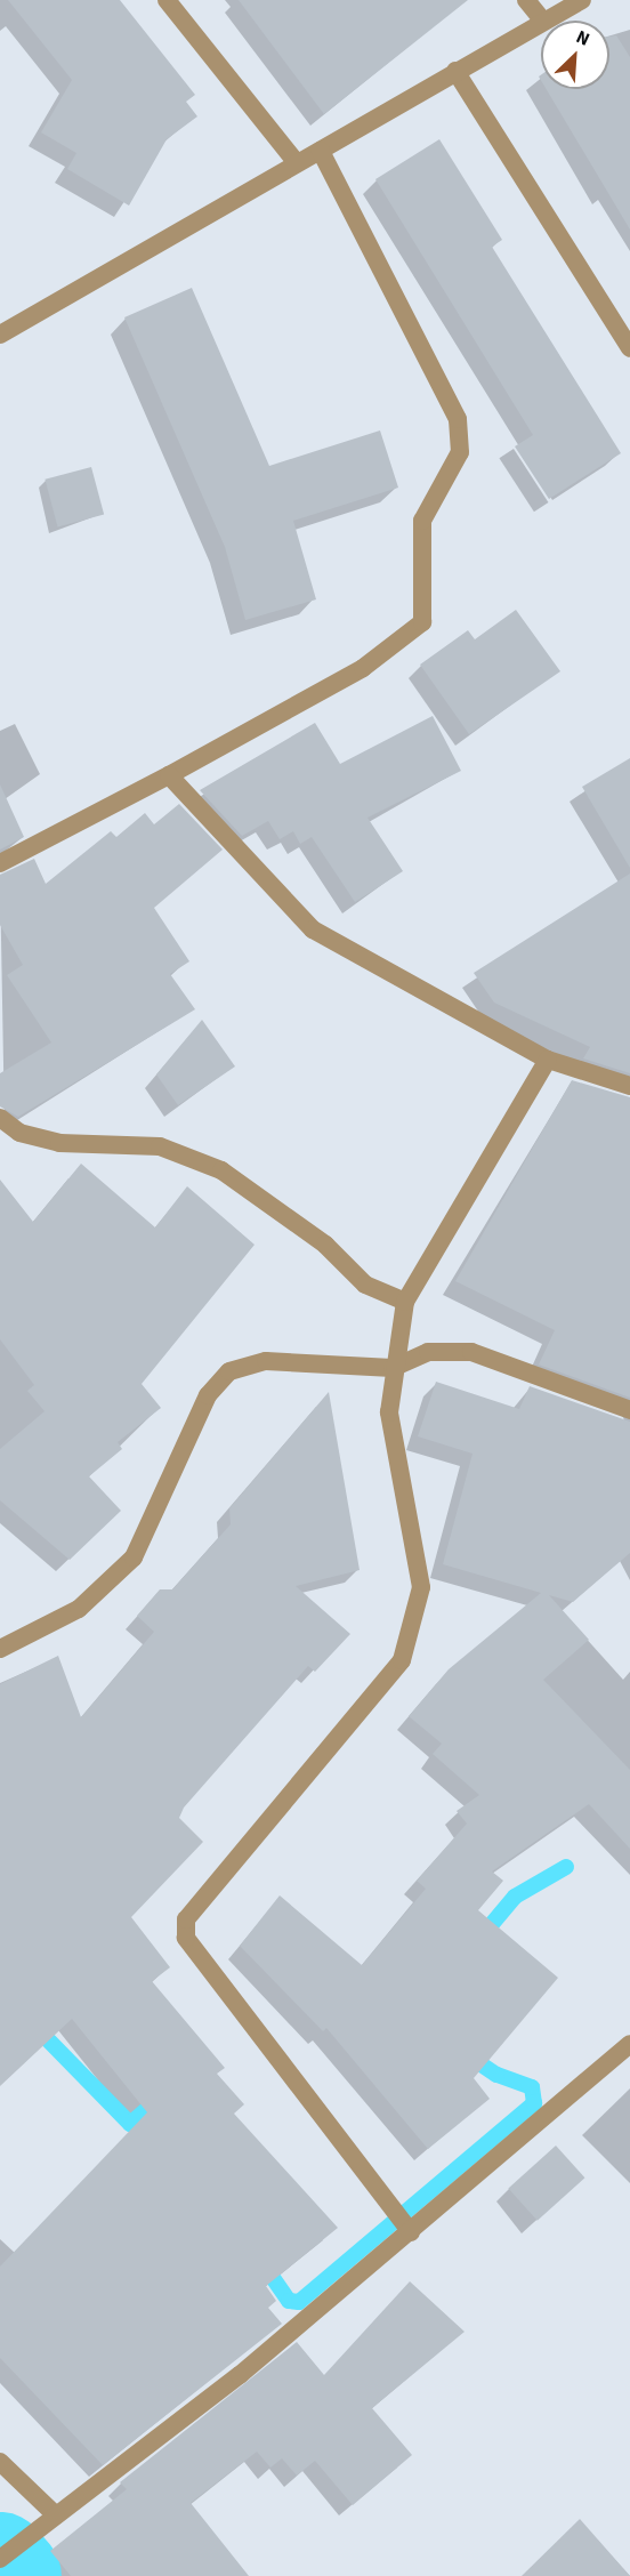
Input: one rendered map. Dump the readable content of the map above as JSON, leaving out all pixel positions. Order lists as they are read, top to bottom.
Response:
{
  "north": "top right"
}
